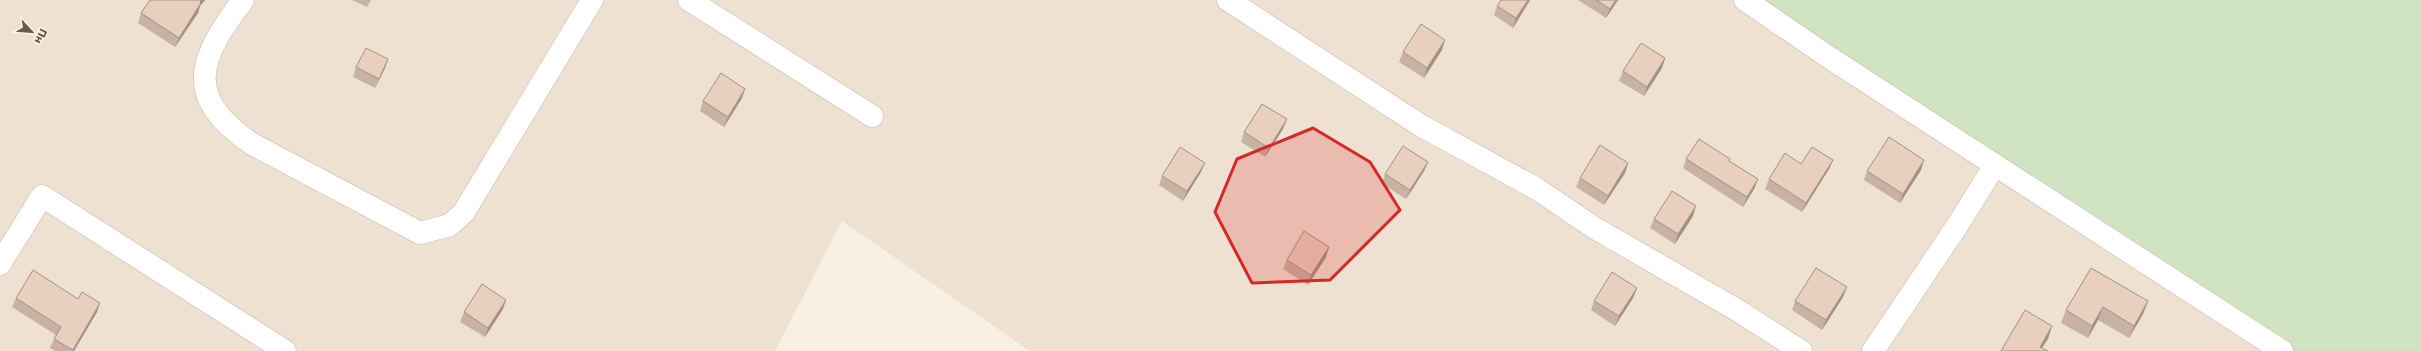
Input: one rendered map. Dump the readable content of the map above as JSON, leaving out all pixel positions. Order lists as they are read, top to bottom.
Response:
{
  "north": "bottom right"
}
